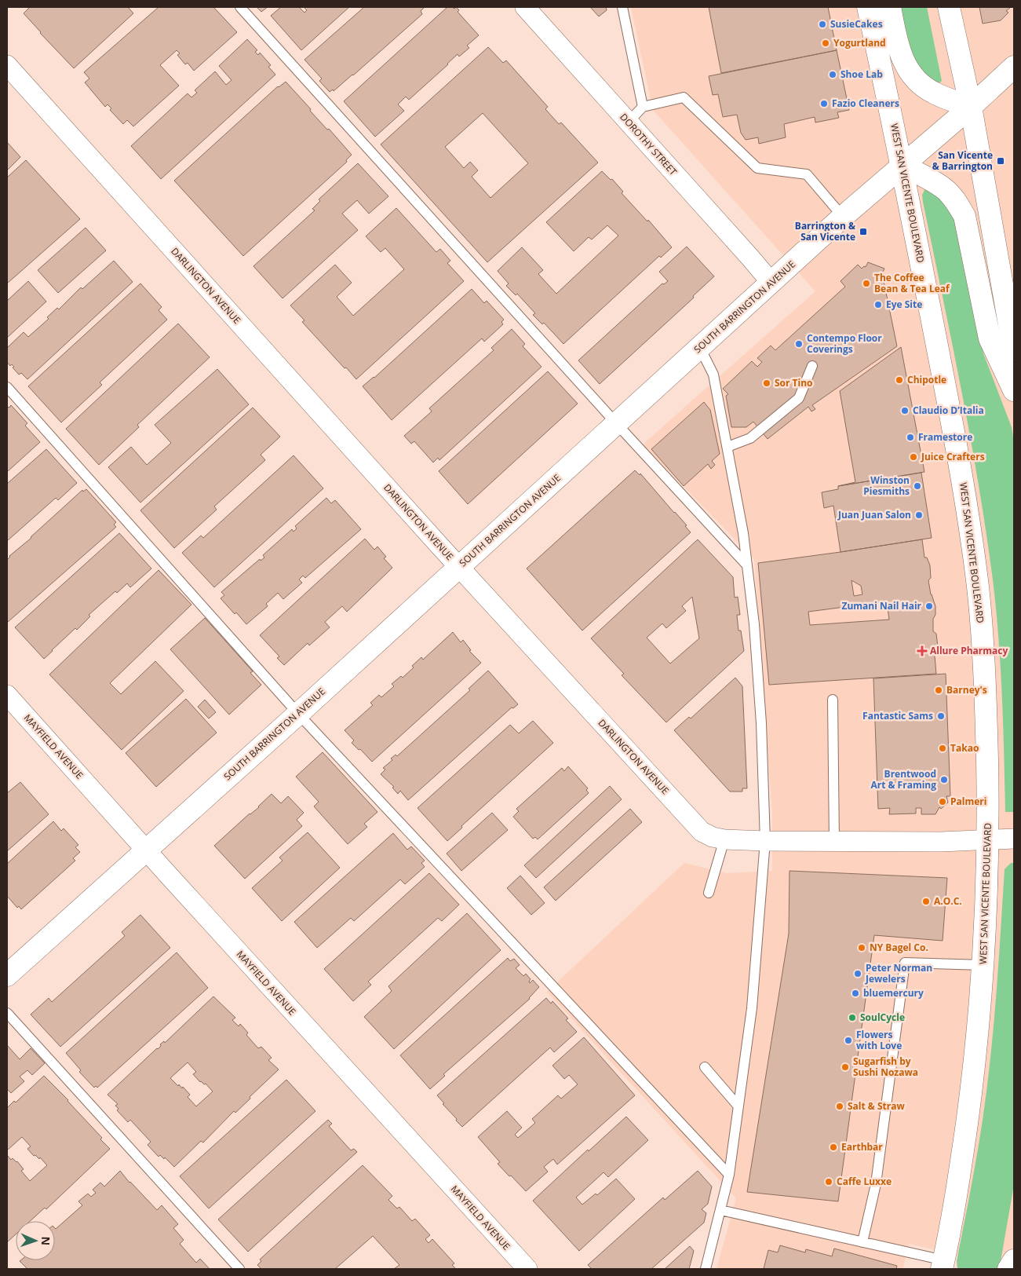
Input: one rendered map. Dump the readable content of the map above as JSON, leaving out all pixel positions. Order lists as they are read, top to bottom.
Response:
{
  "streets": {
    "main road": ["WEST SAN VICENTE BOULEVARD", "SOUTH BARRINGTON AVENUE"],
    "street": ["DOROTHY STREET", "DARLINGTON AVENUE", "MAYFIELD AVENUE"]
  },
  "crossings": [
    ["DOROTHY STREET", "SOUTH BARRINGTON AVENUE"],
    ["WEST SAN VICENTE BOULEVARD", "DARLINGTON AVENUE"],
    ["WEST SAN VICENTE BOULEVARD", "SOUTH BARRINGTON AVENUE"],
    ["DARLINGTON AVENUE", "SOUTH BARRINGTON AVENUE"],
    ["SOUTH BARRINGTON AVENUE", "MAYFIELD AVENUE"]
  ],
  "places": {
    "other": [
      "SusieCakes",
      "Yogurtland",
      "Shoe Lab",
      "Fazio Cleaners",
      "The Coffee Bean & Tea Leaf",
      "Eye Site",
      "Contempo Floor Coverings",
      "Chipotle",
      "Sor Tino",
      "Claudio D’Italia",
      "Framestore",
      "Juice Crafters",
      "Winston Piesmiths",
      "Juan Juan Salon",
      "Zumani Nail Hair",
      "Barney's",
      "Fantastic Sams",
      "Takao",
      "Brentwood Art & Framing",
      "Palmeri",
      "A.O.C.",
      "NY Bagel Co.",
      "Peter Norman Jewelers",
      "bluemercury",
      "SoulCycle",
      "Flowers with Love",
      "Sugarfish by Sushi Nozawa",
      "Salt & Straw",
      "Earthbar",
      "Caffe Luxxe"
    ],
    "transit": ["San Vicente & Barrington", "Barrington & San Vicente"],
    "health": ["Allure Pharmacy"]
  },
  "north": "right"
}
